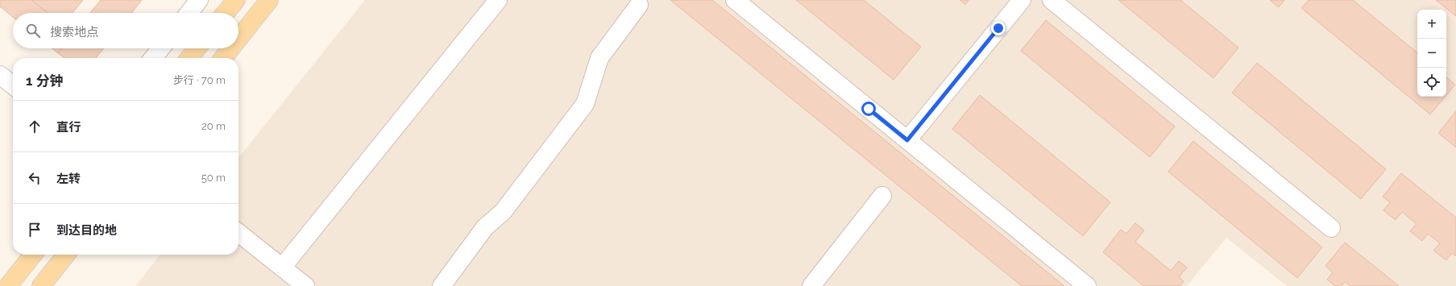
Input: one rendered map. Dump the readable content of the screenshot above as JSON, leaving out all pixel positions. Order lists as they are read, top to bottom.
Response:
{
  "page": {
    "map_buttons": ["+", "−"],
    "search": "搜索地点",
    "heading": ["1 分钟", "步行 · 70 m"],
    "list": [
      ["直行", "20 m"],
      ["左转", "50 m"],
      "到达目的地"
    ]
  }
}
